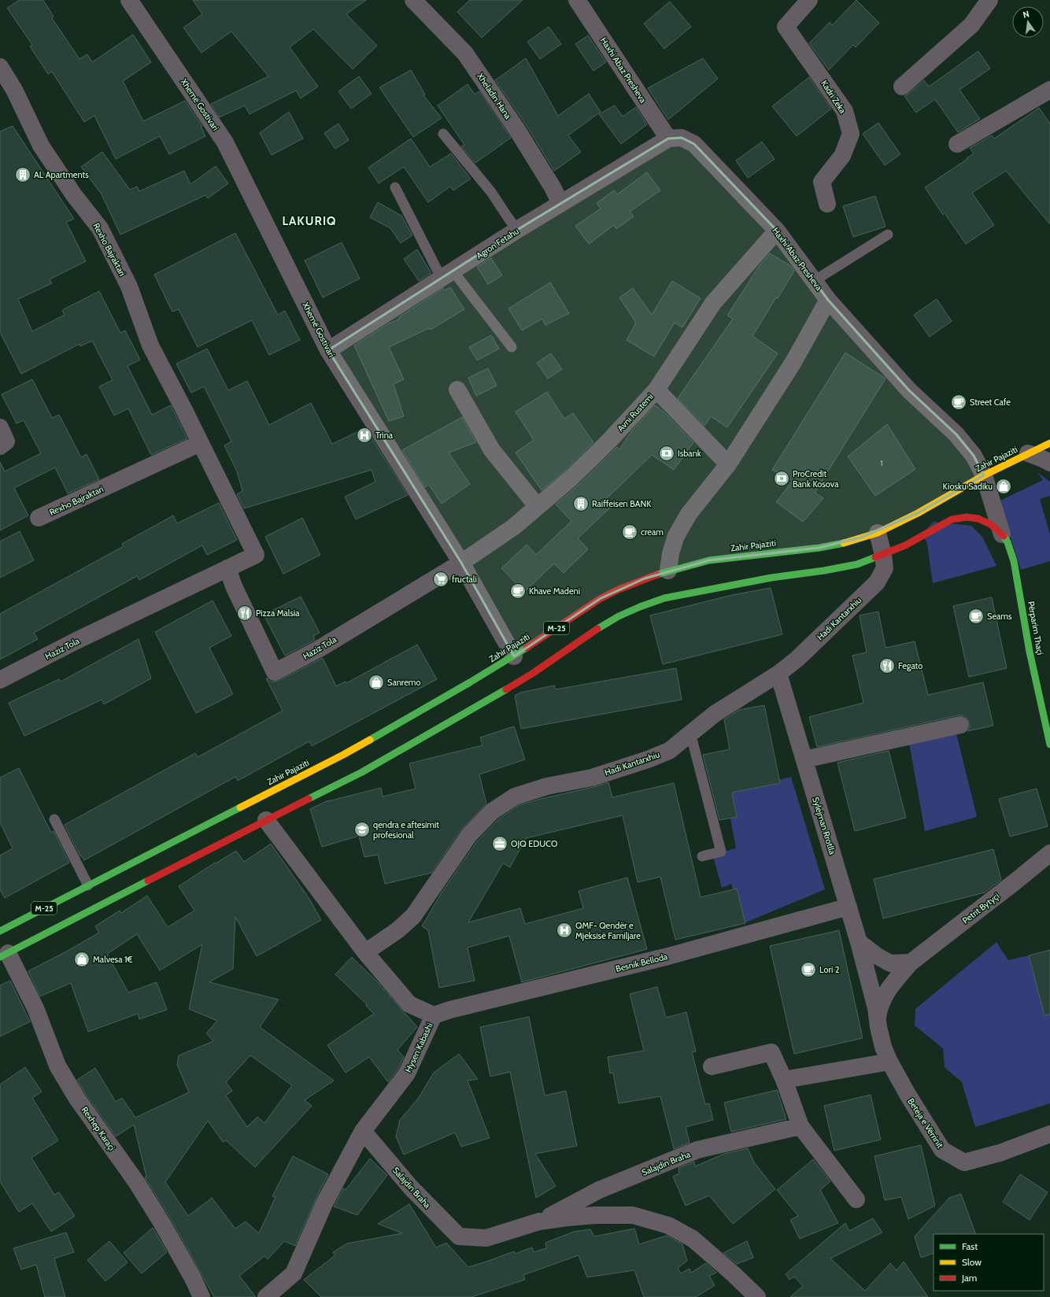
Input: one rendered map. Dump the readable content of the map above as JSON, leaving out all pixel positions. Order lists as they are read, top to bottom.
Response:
{
  "streets": {
    "street": [
      "Haxhi Abaz Presheva",
      "Xheladin Hana",
      "Kadri Zeka",
      "Xhemë Gostivari",
      "Agron Fetahu",
      "Rexho Bajraktari",
      "Avni Rustemi",
      "Zahir Pajaziti",
      "Hadi Kantarxhiu",
      "M-25",
      "Përparim Thaçi",
      "Haziz Tola",
      "Sylejman Rrotlla",
      "Petrit Bytyçi",
      "Besnik Belloda",
      "Hysen Kabashi",
      "Beteja e Vërrinit",
      "Rexhep Karaçi",
      "Salajdin Braha"
    ]
  },
  "crossings": [
    ["Haxhi Abaz Presheva", "Agron Fetahu"],
    ["Haxhi Abaz Presheva", "Avni Rustemi"],
    ["Haxhi Abaz Presheva", "Zahir Pajaziti"],
    ["Haxhi Abaz Presheva", "Përparim Thaçi"],
    ["Xheladin Hana", "Agron Fetahu"],
    ["Xhemë Gostivari", "Agron Fetahu"],
    ["Xhemë Gostivari", "Avni Rustemi"],
    ["Xhemë Gostivari", "Zahir Pajaziti"],
    ["Xhemë Gostivari", "Haziz Tola"],
    ["Rexho Bajraktari", "Haziz Tola"],
    ["Avni Rustemi", "Haziz Tola"],
    ["Zahir Pajaziti", "Hadi Kantarxhiu"],
    ["Hadi Kantarxhiu", "Sylejman Rrotlla"],
    ["Hadi Kantarxhiu", "Hysen Kabashi"],
    ["Sylejman Rrotlla", "Besnik Belloda"],
    ["Sylejman Rrotlla", "Beteja e Vërrinit"],
    ["Petrit Bytyçi", "Beteja e Vërrinit"],
    ["Besnik Belloda", "Hysen Kabashi"],
    ["Hysen Kabashi", "Salajdin Braha"]
  ],
  "districts": ["LAKURIQ"],
  "places": {
    "building": ["AL Apartments", "Raiffeisen BANK"],
    "cafe": [
      "Street Cafe",
      "cream",
      "Khave Madeni",
      "Seams",
      "Lori 2"
    ],
    "hospital": ["Trina", "QMF- Qendër e Mjeksisë Familjare"],
    "bank": ["Isbank", "ProCredit Bank Kosova"],
    "shop": ["Kiosku Sadiku", "Sanremo", "Malvesa 1€"],
    "supermarket": ["fructali"],
    "restaurant": ["Pizza Malsia", "Fegato"],
    "school or university": ["qendra e aftesimit profesional"],
    "office": ["OJQ EDUCO"]
  },
  "house_numbers": ["1"],
  "legend": ["Fast", "Slow", "Jam"],
  "north": "top"
}
